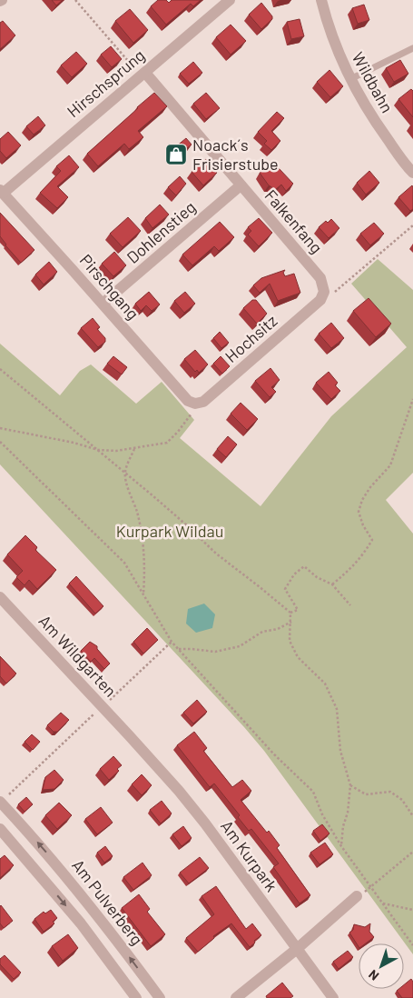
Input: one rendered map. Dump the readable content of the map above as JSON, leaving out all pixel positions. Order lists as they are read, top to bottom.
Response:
{
  "streets": {
    "street": [
      "Wildbahn",
      "Hirschsprung",
      "Falkenfang",
      "Dohlenstieg",
      "Pirschgang",
      "Hochsitz",
      "Am Wildgarten",
      "Am Kurpark",
      "Am Pulverberg"
    ]
  },
  "crossings": [
    ["Hirschsprung", "Falkenfang"],
    ["Hirschsprung", "Pirschgang"],
    ["Falkenfang", "Dohlenstieg"],
    ["Falkenfang", "Hochsitz"],
    ["Dohlenstieg", "Pirschgang"],
    ["Pirschgang", "Hochsitz"],
    ["Am Wildgarten", "Am Kurpark"]
  ],
  "parks": ["Kurpark Wildau"],
  "places": {
    "shop": ["Noack´s Frisierstube"]
  },
  "north": "bottom left"
}
